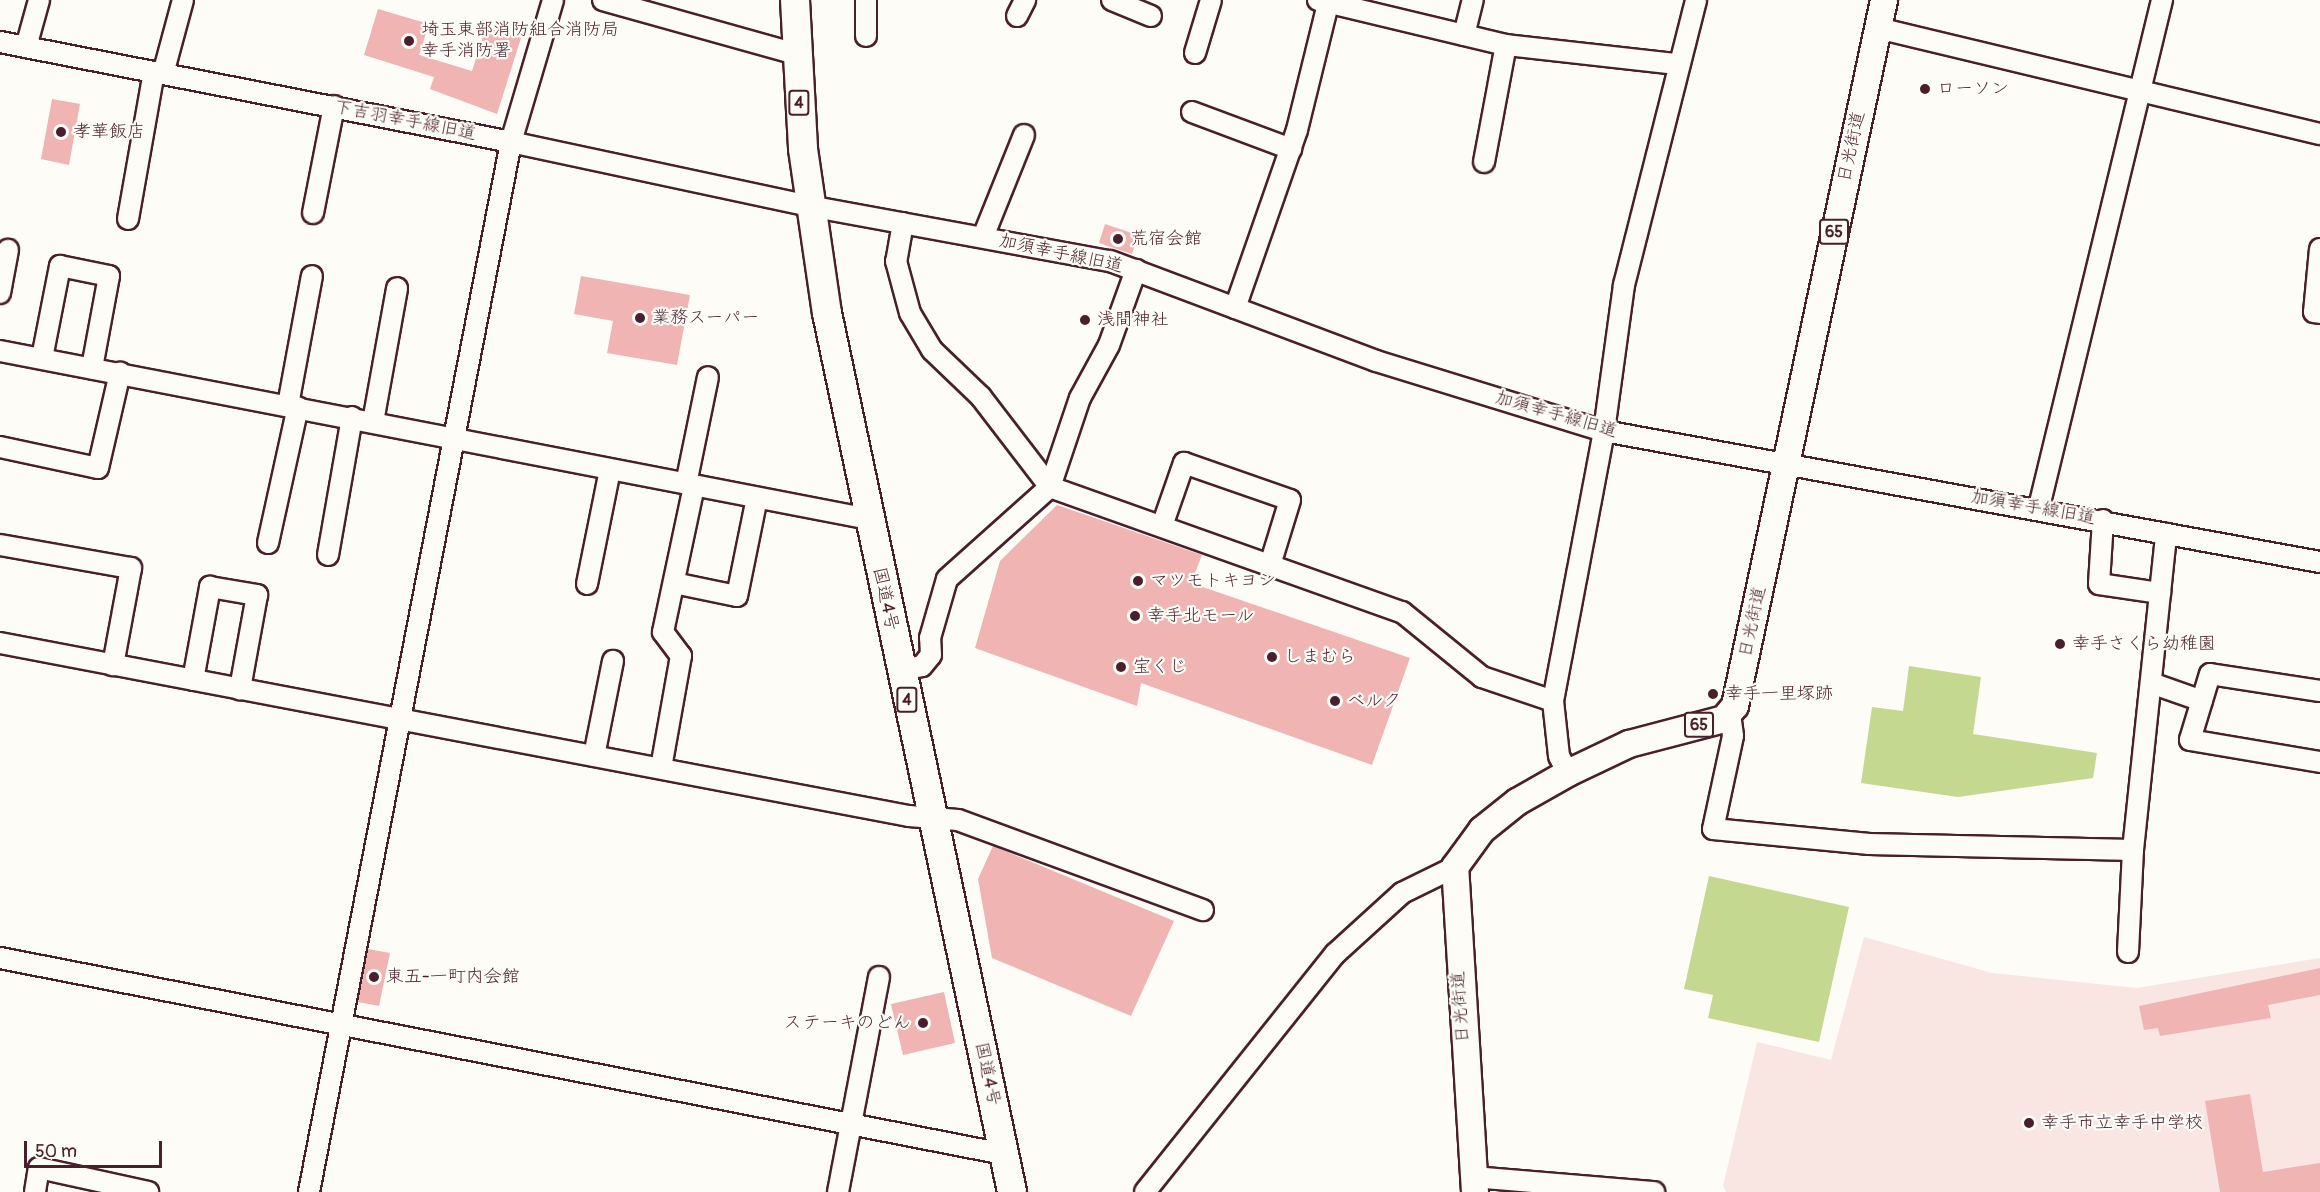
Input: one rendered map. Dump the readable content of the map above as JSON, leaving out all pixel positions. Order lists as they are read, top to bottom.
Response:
{
  "streets": {
    "highway": ["4", "国道4号"],
    "main road": ["日光街道", "65"],
    "street": ["下吉羽幸手線旧道", "加須幸手線旧道"]
  },
  "crossings": [
    ["下吉羽幸手線旧道", "加須幸手線旧道"],
    ["下吉羽幸手線旧道", "国道4号"],
    ["日光街道", "65"],
    ["日光街道", "加須幸手線旧道"],
    ["加須幸手線旧道", "国道4号"]
  ],
  "places": [
    "埼玉東部消防組合消防局 幸手消防署",
    "ローソン",
    "孝華飯店",
    "荒宿会館",
    "業務スーパー",
    "浅間神社",
    "マツモトキヨシ",
    "幸手北モール",
    "幸手さくら幼稚園",
    "しまむら",
    "宝くじ",
    "幸手一里塚跡",
    "ベルク",
    "東五-一町内会館",
    "ステーキのどん",
    "幸手市立幸手中学校"
  ],
  "scale_bar": "50 m"
}
